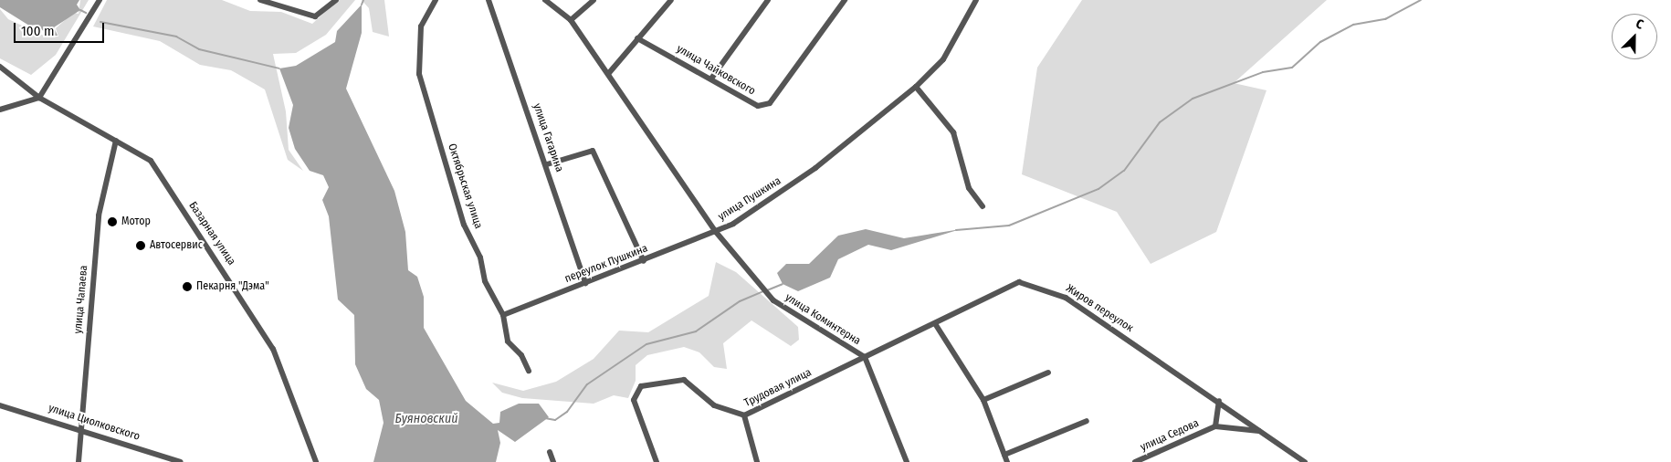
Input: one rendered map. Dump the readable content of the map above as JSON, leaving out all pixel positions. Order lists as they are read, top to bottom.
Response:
{
  "streets": {
    "street": [
      "улица Чайковского",
      "улица Гагарина",
      "Октябрьская улица",
      "улица Пушкина",
      "Базарная улица",
      "переулок Пушкина",
      "улица Чапаева",
      "Жиров переулок",
      "улица Коминтерна",
      "Трудовая улица",
      "улица Циолковского",
      "улица Седова"
    ]
  },
  "crossings": [
    ["улица Гагарина", "переулок Пушкина"],
    ["Октябрьская улица", "переулок Пушкина"],
    ["улица Пушкина", "переулок Пушкина"],
    ["улица Пушкина", "улица Коминтерна"],
    ["Базарная улица", "улица Чапаева"],
    ["переулок Пушкина", "улица Коминтерна"],
    ["улица Чапаева", "улица Циолковского"],
    ["Жиров переулок", "улица Коминтерна"],
    ["Жиров переулок", "Трудовая улица"],
    ["Жиров переулок", "улица Седова"],
    ["улица Коминтерна", "Трудовая улица"]
  ],
  "water": ["Буяновский"],
  "places": ["Мотор", "Автосервис", "Пекарня \"Дэма\""],
  "scale_bar": "100 m",
  "north": "top right"
}
